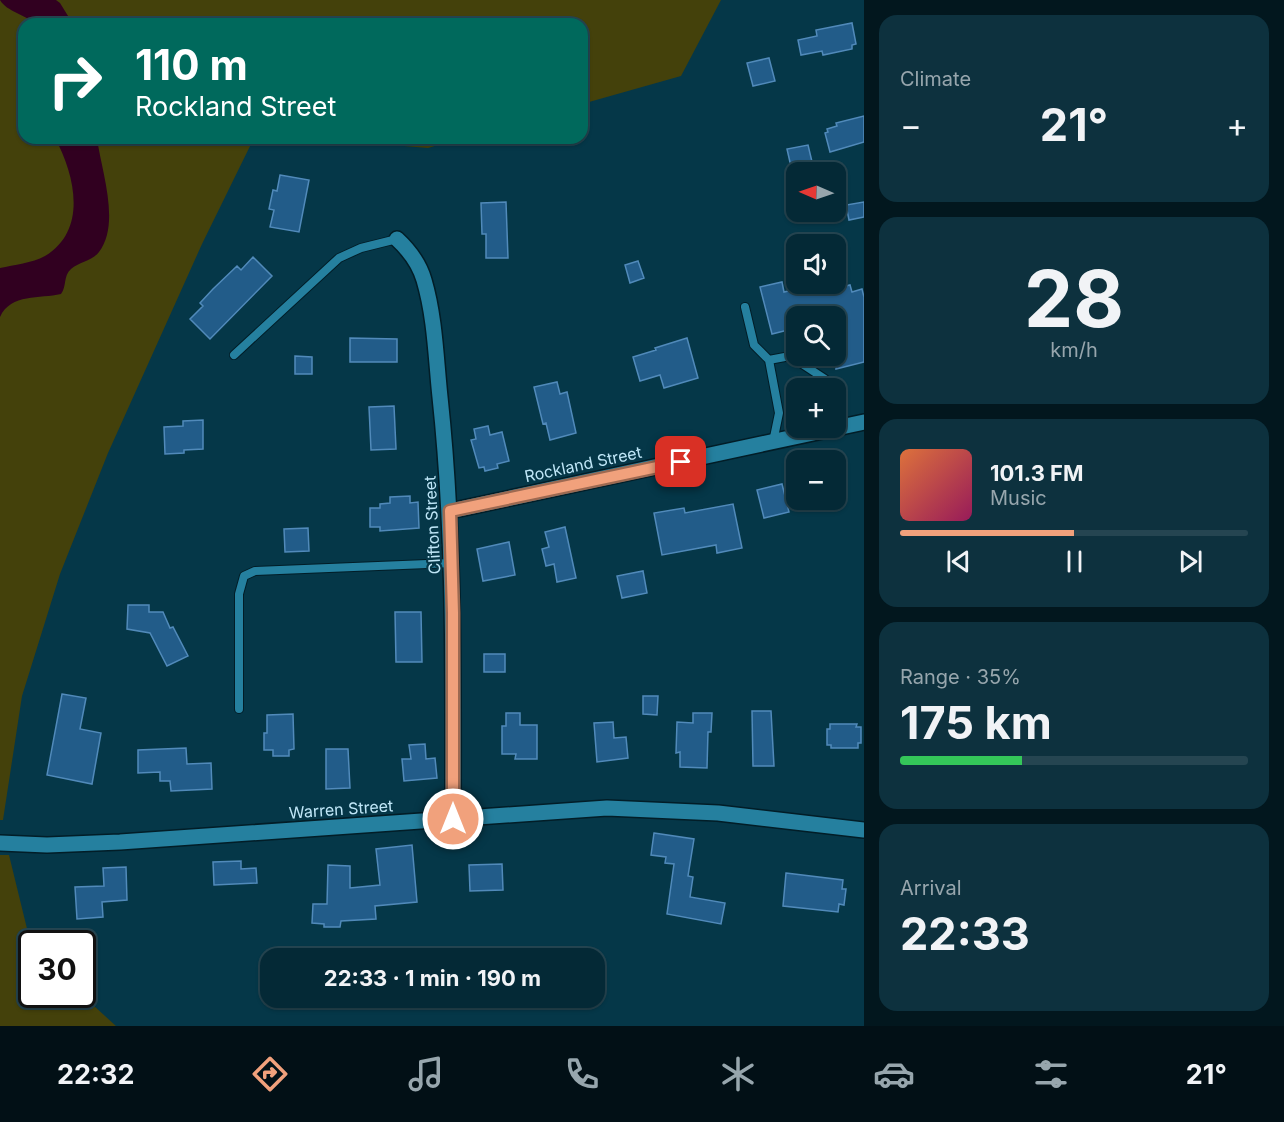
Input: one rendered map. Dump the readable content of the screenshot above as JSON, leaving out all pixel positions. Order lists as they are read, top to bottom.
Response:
{
  "streets": {
    "street": ["Rockland Street", "Clifton Street", "Warren Street"]
  },
  "crossings": [
    ["Rockland Street", "Clifton Street"],
    ["Clifton Street", "Warren Street"]
  ],
  "north": "left",
  "page": {
    "tile": [
      "Climate",
      ["28", "km/h"],
      ["Range · 35%", "175 km"],
      ["Arrival", "22:33"]
    ],
    "turn": ["110 m", "Rockland Street"],
    "heat": ["−", "21°", "+"],
    "map_buttons": ["+", "−"],
    "song": ["101.3 FM", "Music"],
    "limit": "30",
    "trip": "22:33 · 1 min · 190 m",
    "tabs": ["22:32", "21°"]
  }
}
